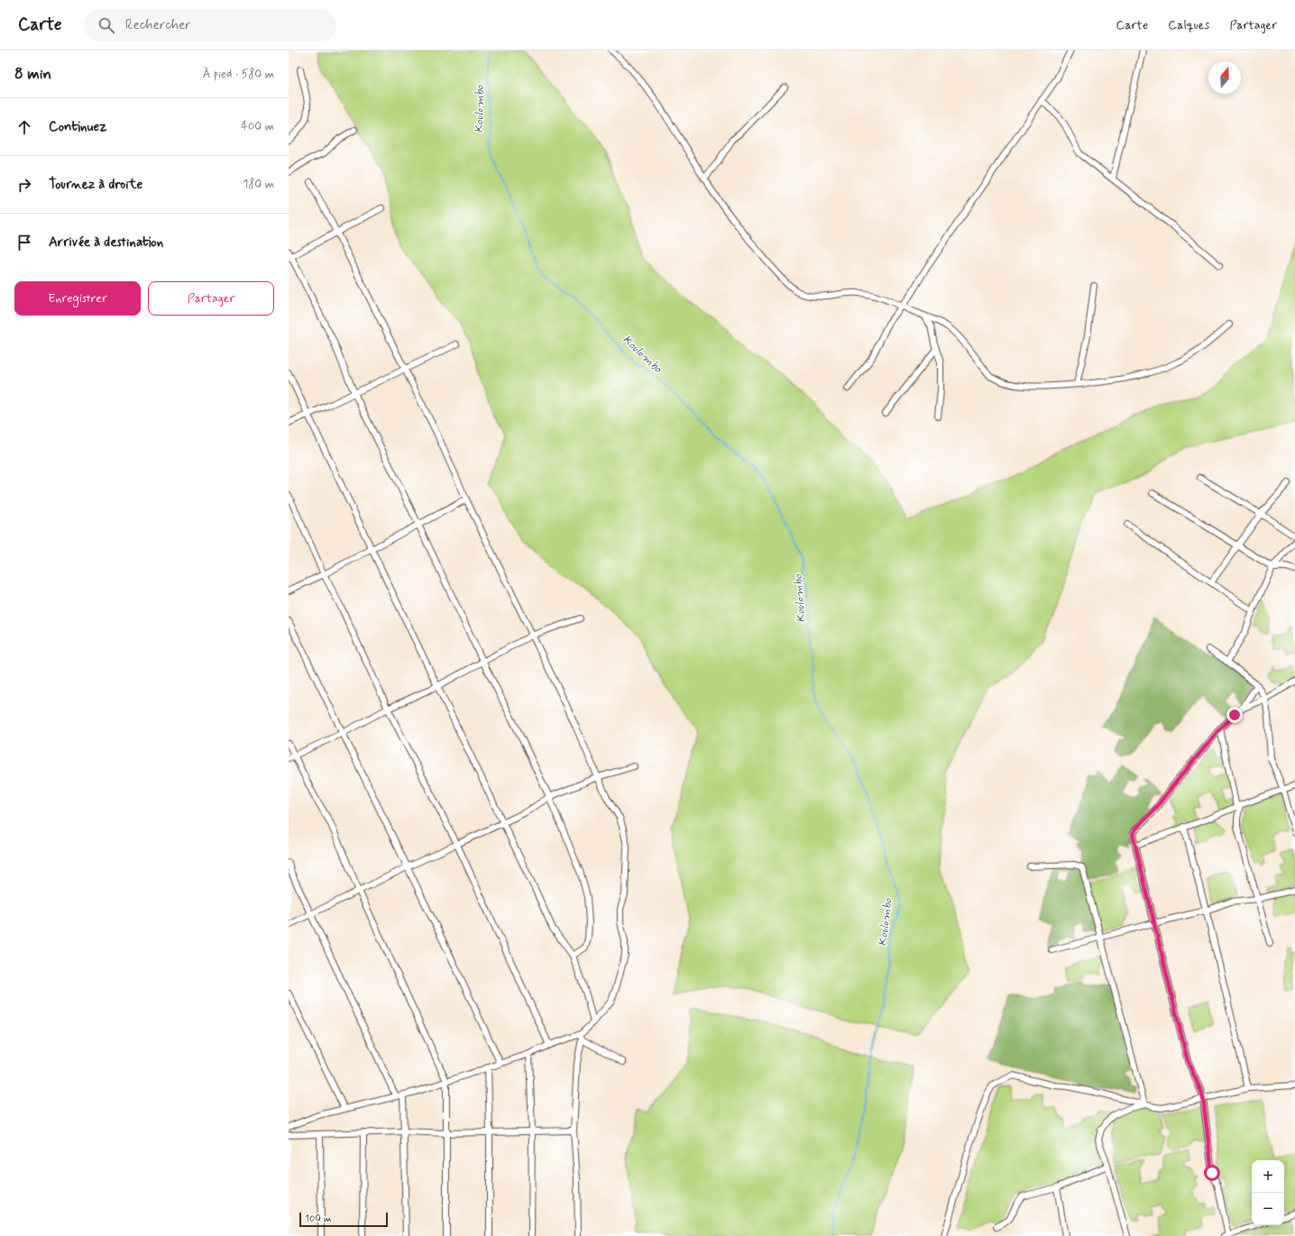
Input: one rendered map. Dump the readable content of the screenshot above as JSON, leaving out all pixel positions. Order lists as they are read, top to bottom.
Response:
{
  "water": ["Koulombo"],
  "scale_bar": "100 m",
  "north": "top",
  "page": {
    "header": "Carte",
    "search": "Rechercher",
    "nav": ["Carte", "Calques", "Partager"],
    "heading": ["8 min", "À pied · 580 m"],
    "list": [
      ["Continuez", "400 m"],
      ["Tournez à droite", "180 m"],
      "Arrivée à destination"
    ],
    "buttons": ["Enregistrer", "Partager"],
    "map_buttons": ["+", "−"],
    "scale": "100 m"
  }
}
